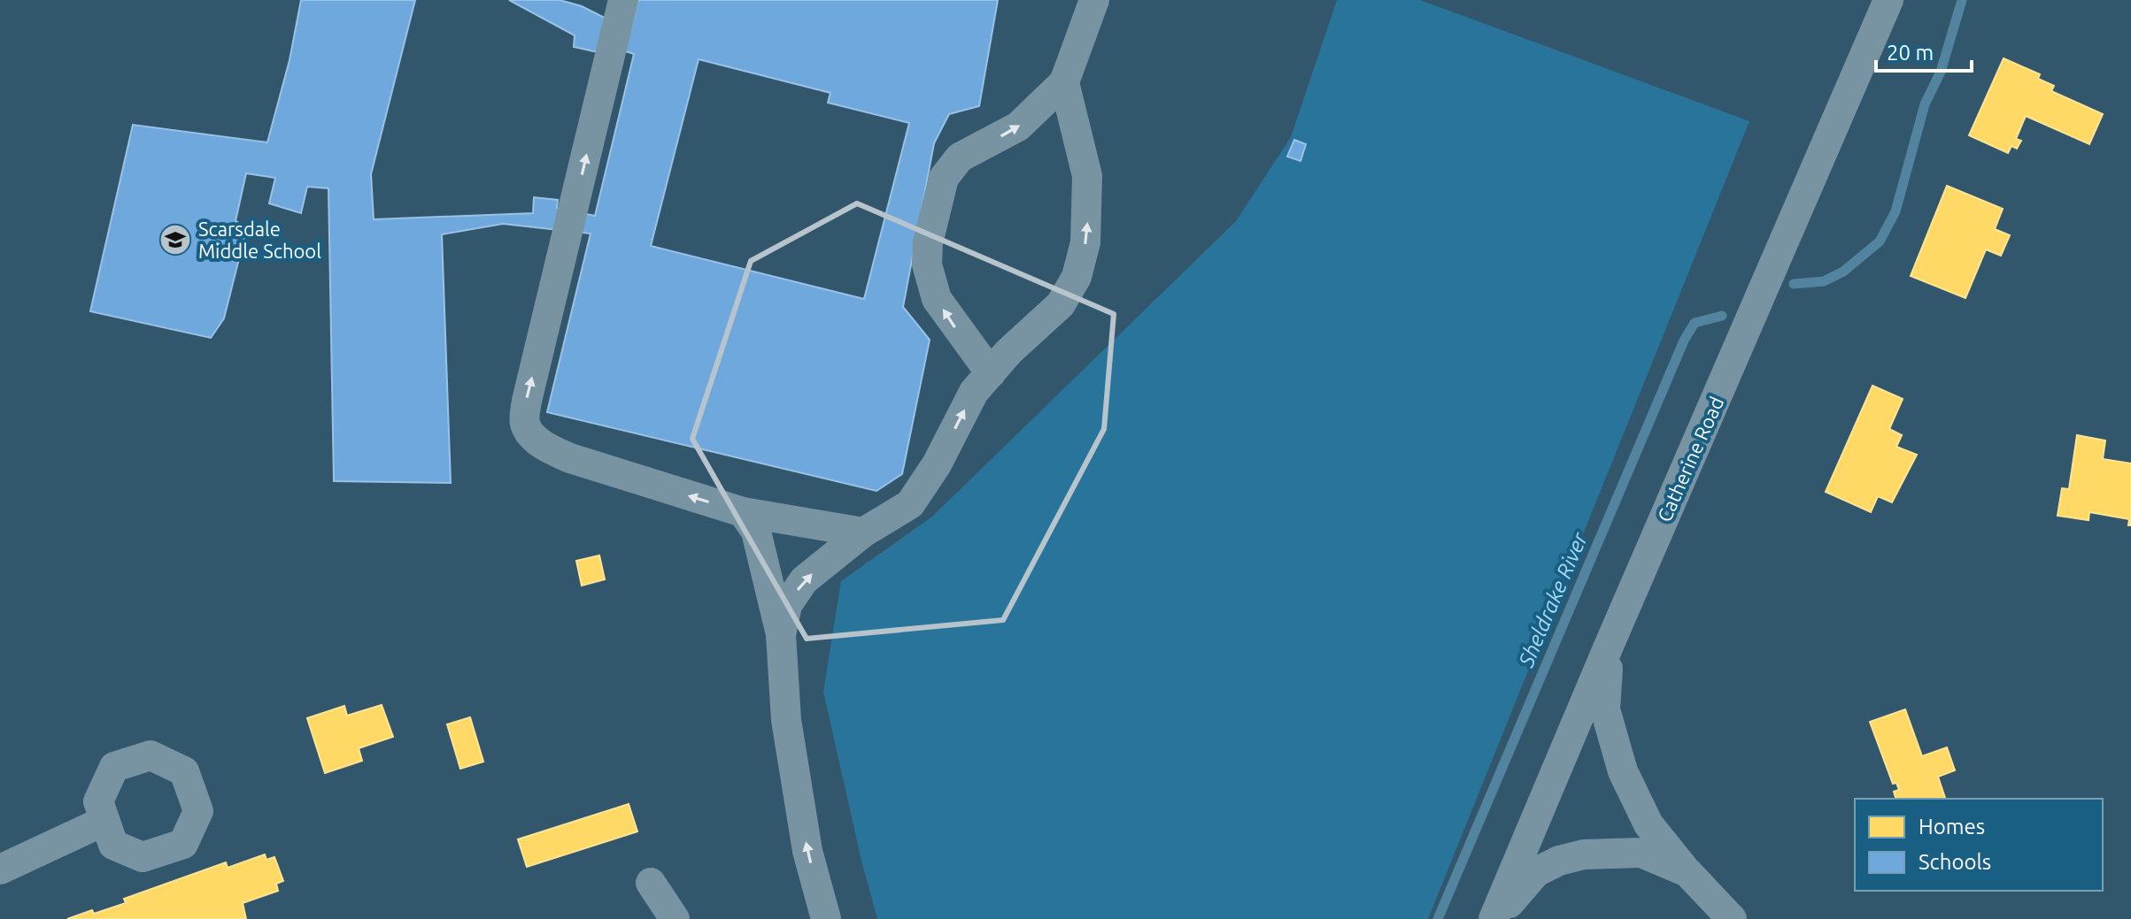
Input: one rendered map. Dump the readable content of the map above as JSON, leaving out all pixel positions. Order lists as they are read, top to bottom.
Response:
{
  "streets": {
    "street": ["Catherine Road"]
  },
  "water": ["Sheldrake River"],
  "places": {
    "school or university": ["Scarsdale Middle School"]
  },
  "legend": ["Homes", "Schools"],
  "scale_bar": "20 m"
}
